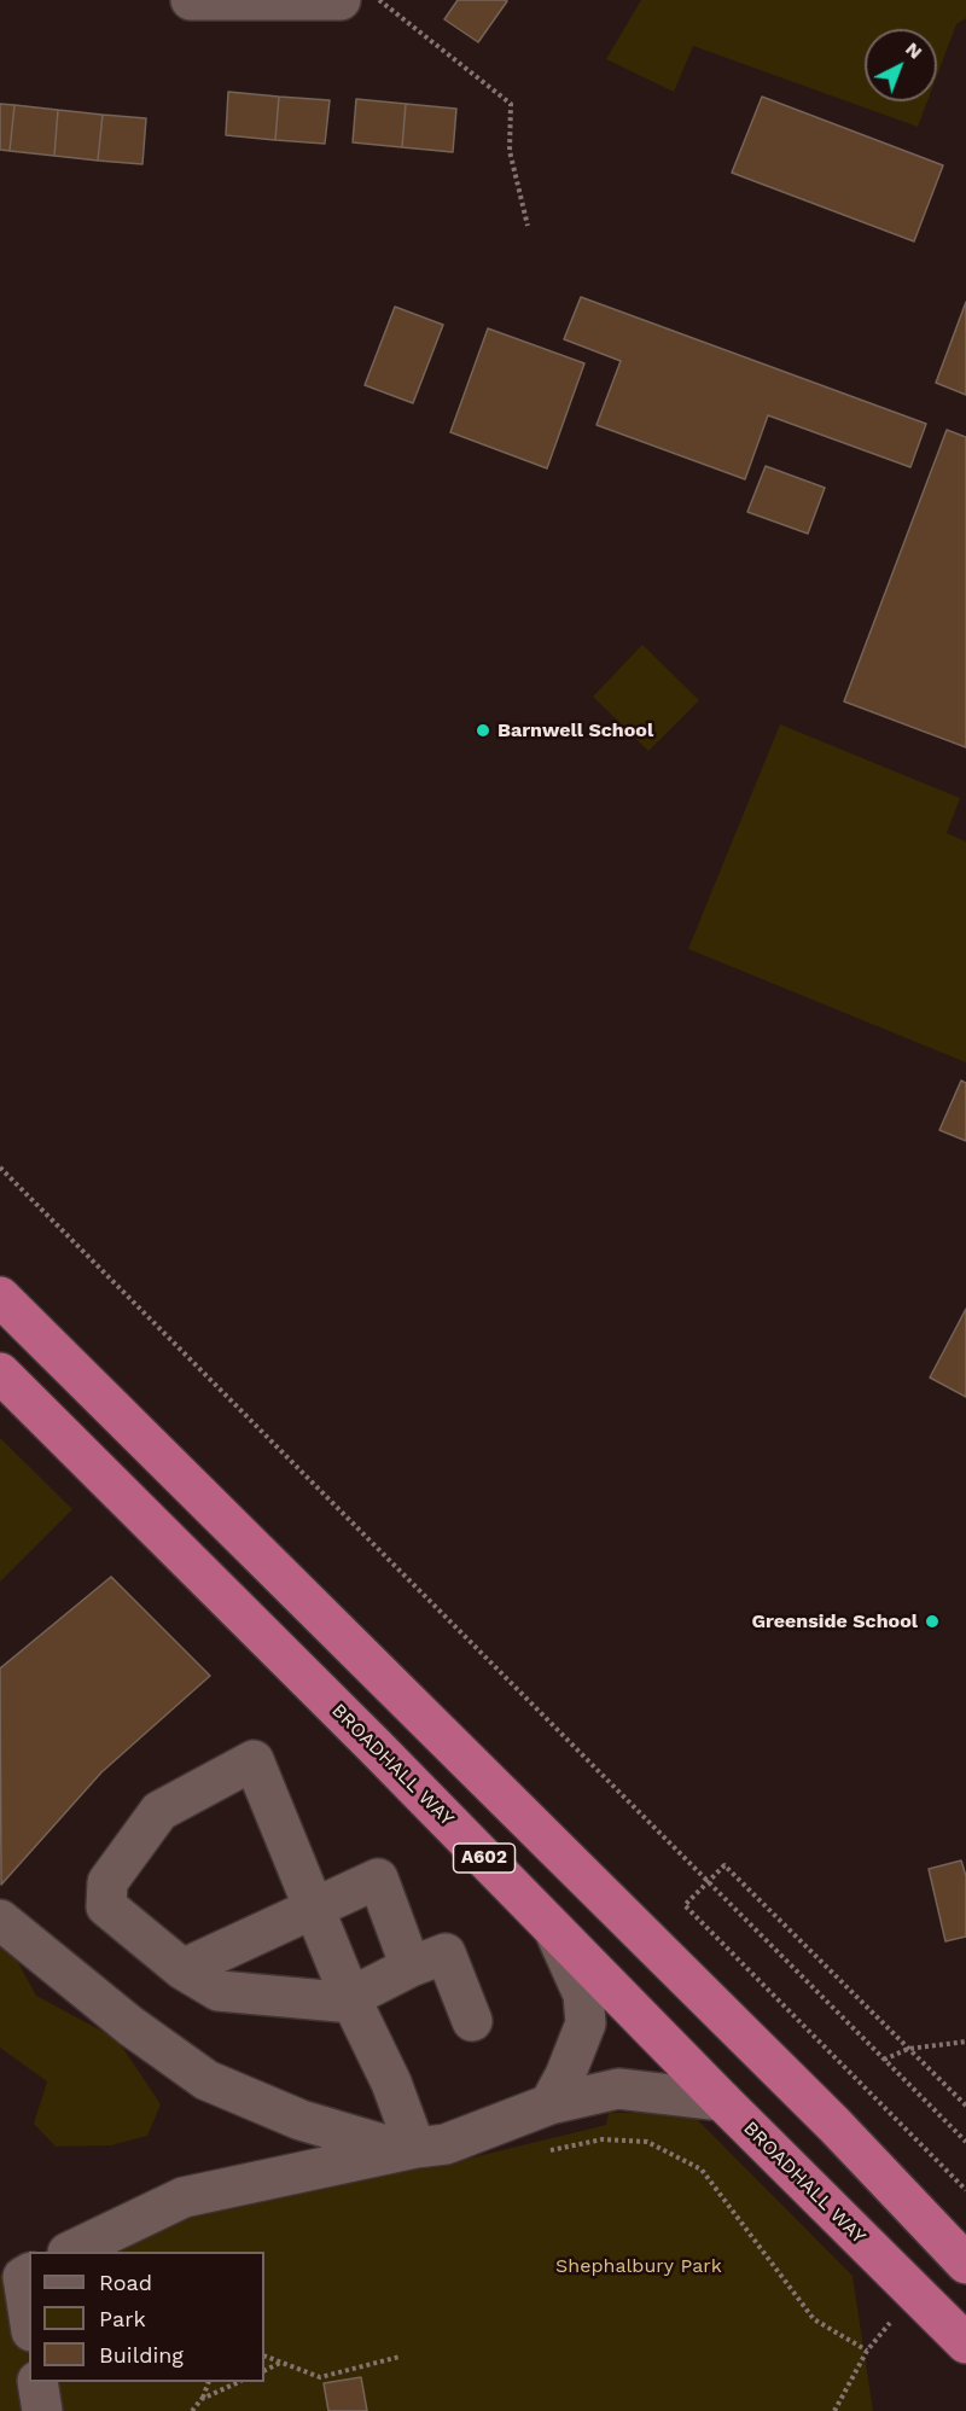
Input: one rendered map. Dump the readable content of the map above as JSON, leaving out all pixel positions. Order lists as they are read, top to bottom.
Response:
{
  "streets": {
    "highway": ["BROADHALL WAY", "A602"]
  },
  "parks": ["Shephalbury Park"],
  "places": ["Barnwell School", "Greenside School"],
  "legend": ["Road", "Park", "Building"],
  "north": "top right"
}
